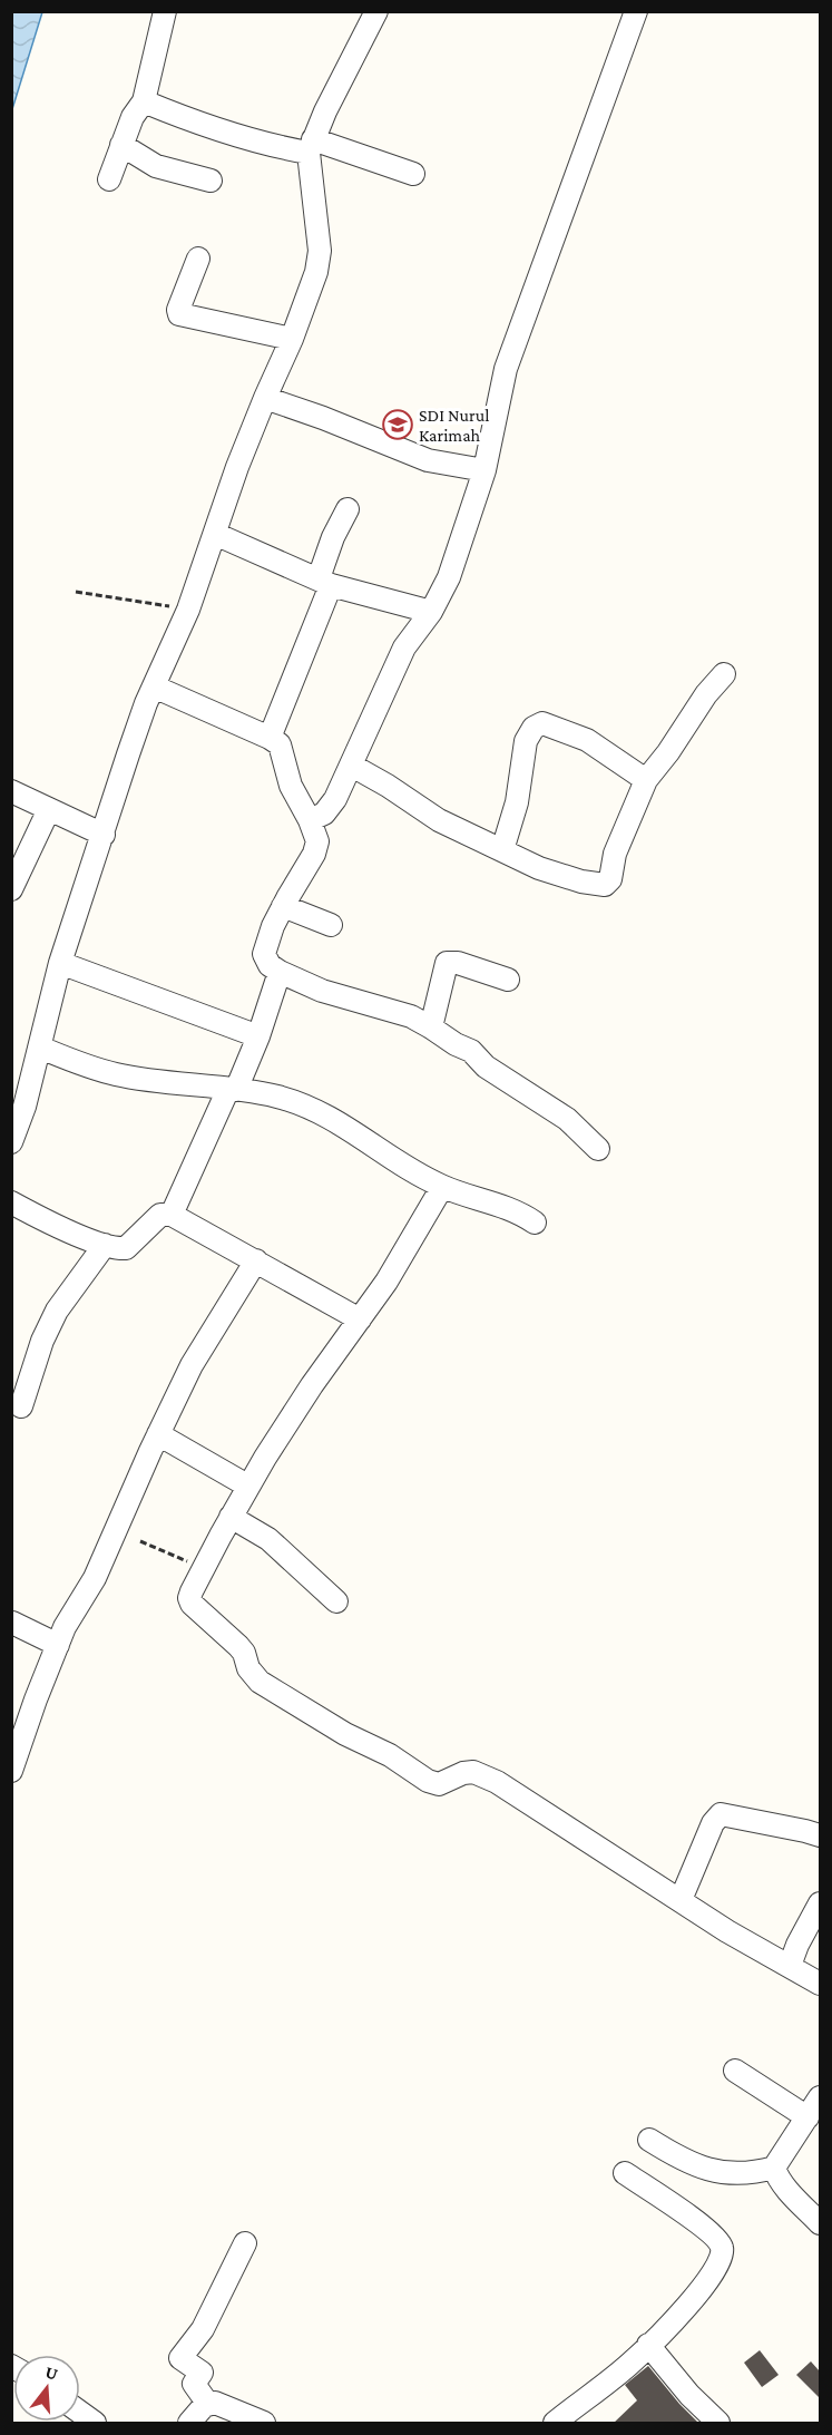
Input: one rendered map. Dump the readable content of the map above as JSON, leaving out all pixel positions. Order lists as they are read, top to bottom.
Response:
{
  "places": {
    "school or university": ["SDI Nurul Karimah"]
  },
  "north": "top"
}
